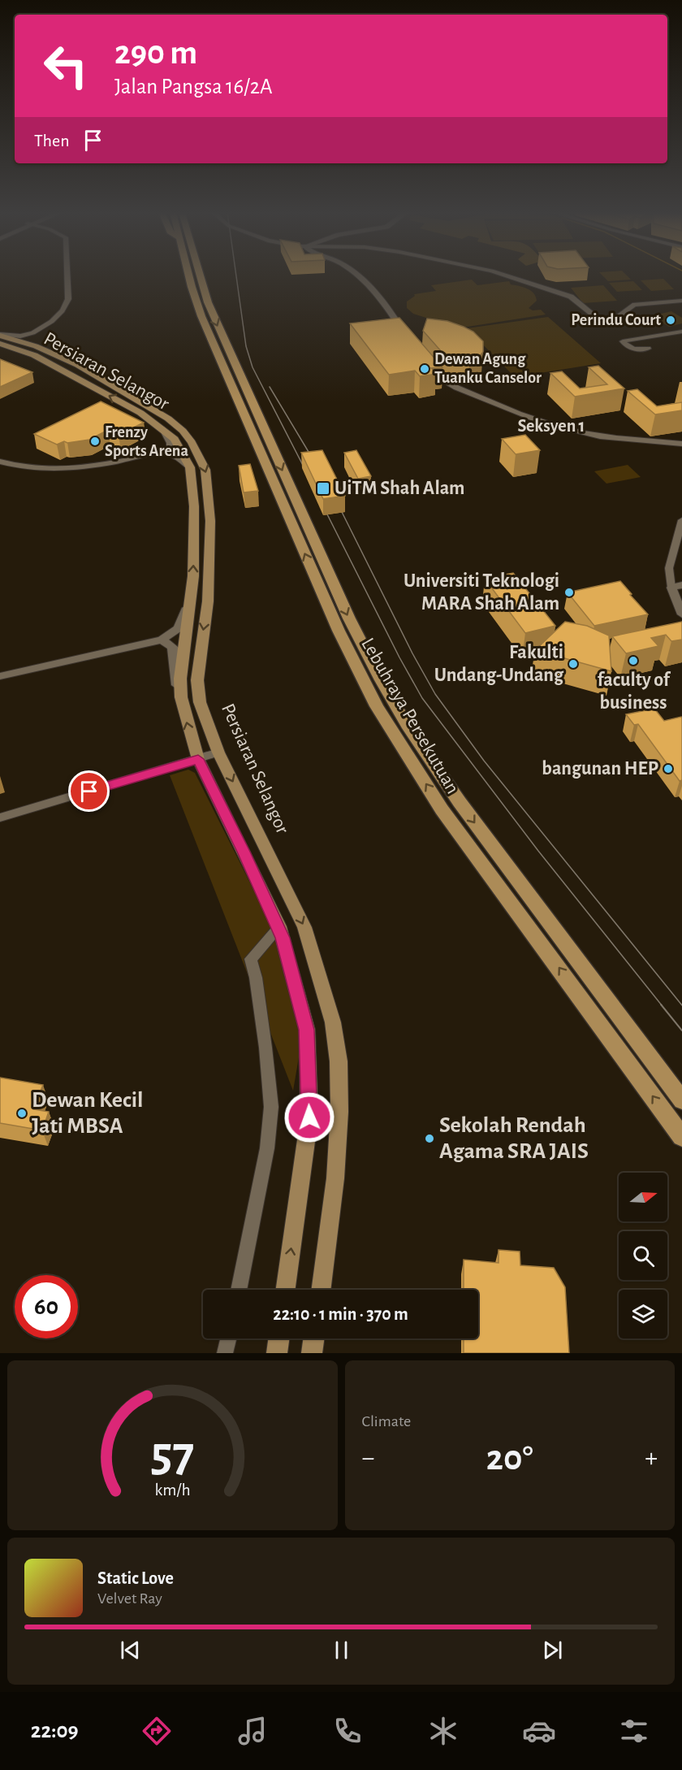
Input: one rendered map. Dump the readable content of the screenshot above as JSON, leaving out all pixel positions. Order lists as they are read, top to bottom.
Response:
{
  "streets": {
    "highway": ["Lebuhraya Persekutuan"],
    "main road": ["Persiaran Selangor"]
  },
  "districts": ["Seksyen 1"],
  "places": {
    "other": [
      "Perindu Court",
      "Dewan Agung Tuanku Canselor",
      "Frenzy Sports Arena",
      "Universiti Teknologi MARA Shah Alam",
      "faculty of business",
      "Fakulti Undang-Undang",
      "bangunan HEP",
      "Dewan Kecil Jati MBSA",
      "Sekolah Rendah Agama SRA JAIS"
    ],
    "transit": ["UiTM Shah Alam"]
  },
  "north": "right",
  "page": {
    "turn": ["290 m", "Jalan Pangsa 16/2A"],
    "then": "Then",
    "limit": "60",
    "trip": "22:10 · 1 min · 370 m",
    "tile": "Climate",
    "heat": ["−", "20°", "+"],
    "song": ["Static Love", "Velvet Ray"],
    "tabs": "22:09",
    "gauge": ["57", "km/h"]
  }
}
